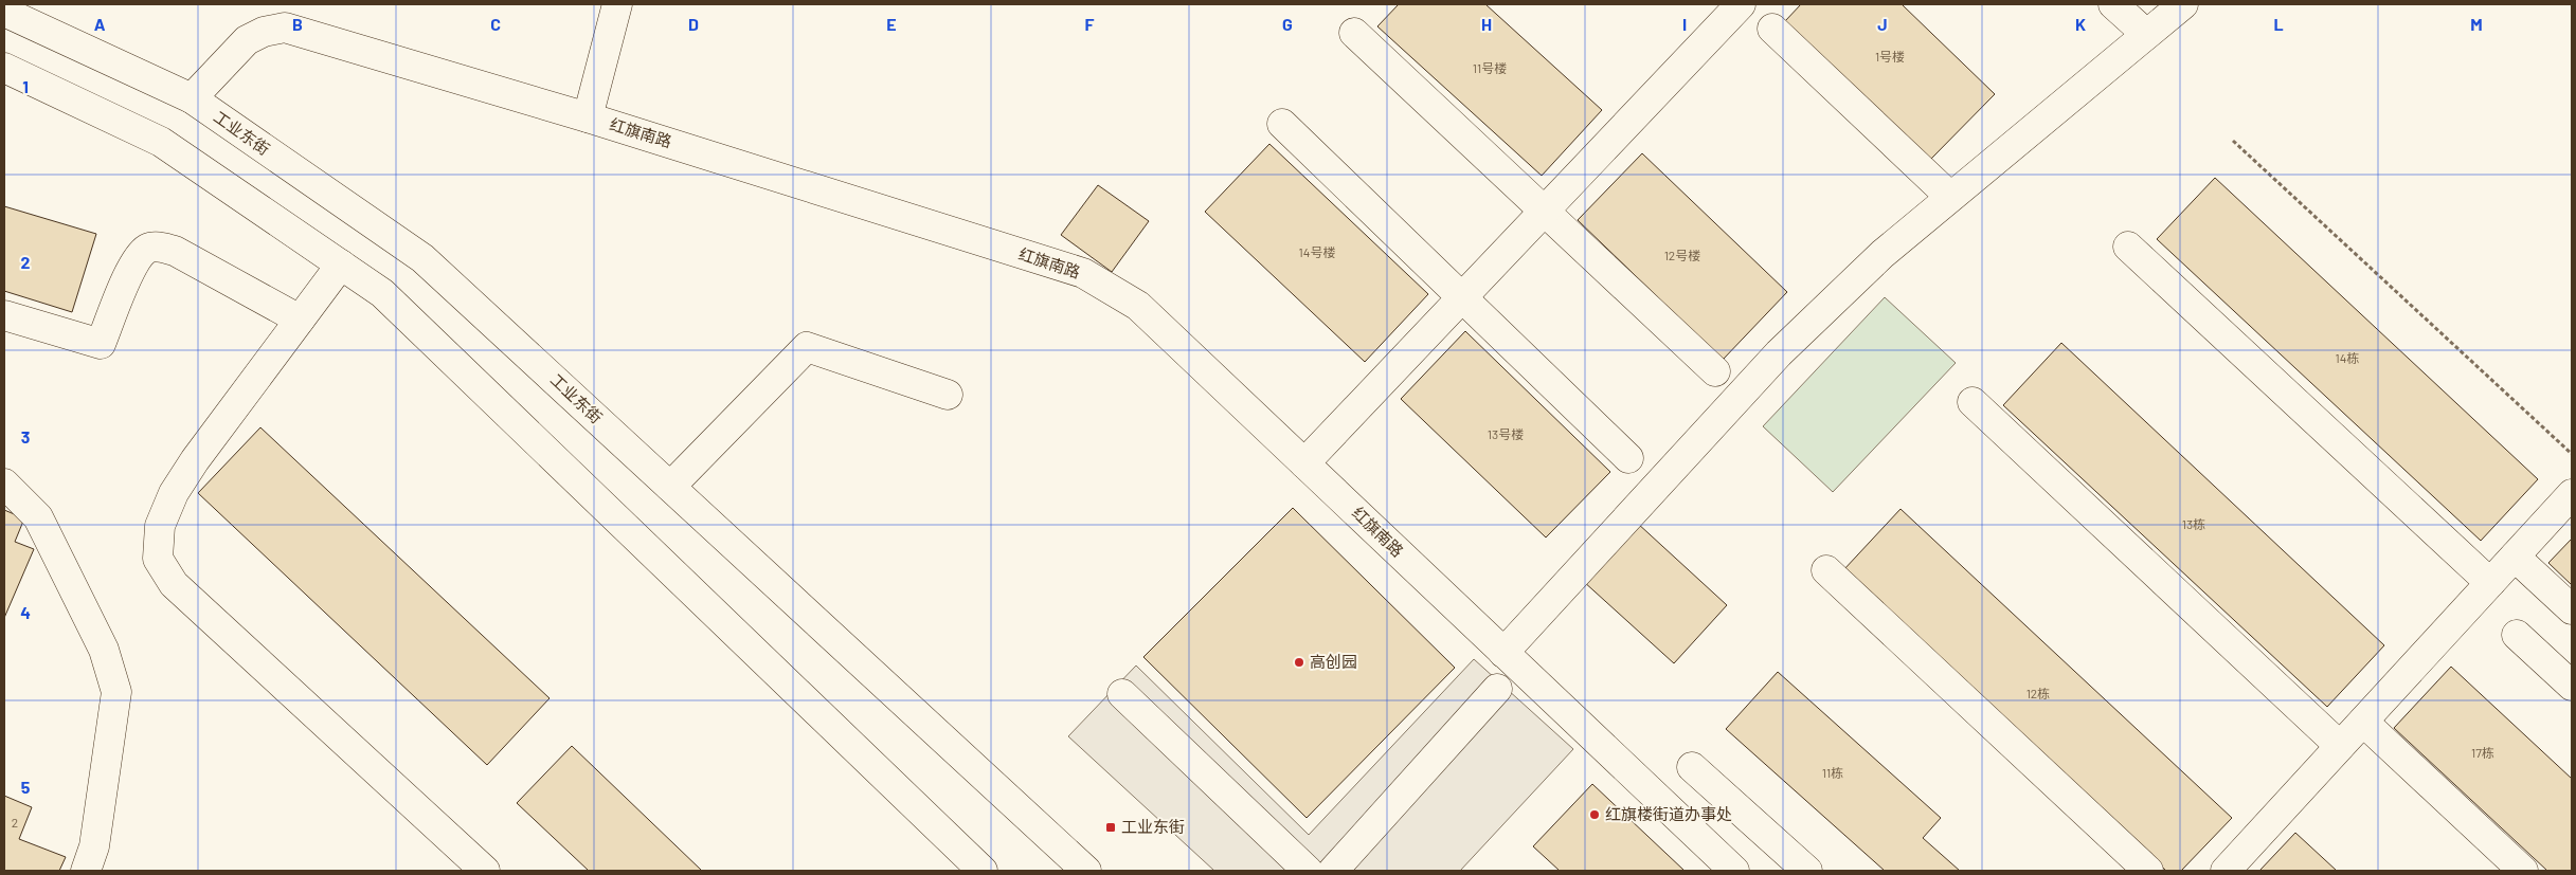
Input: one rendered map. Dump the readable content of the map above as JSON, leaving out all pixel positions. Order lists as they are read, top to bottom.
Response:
{
  "streets": {
    "street": ["工业东街", "红旗南路"]
  },
  "crossings": [
    ["工业东街", "红旗南路"]
  ],
  "places": {
    "other": ["高创园", "红旗楼街道办事处"],
    "transit": ["工业东街"]
  },
  "house_numbers": [
    "1号楼",
    "11号楼",
    "14号楼",
    "12号楼",
    "14栋",
    "13号楼",
    "13栋",
    "12栋",
    "17栋",
    "11栋",
    "2"
  ],
  "grid": {
    "columns": [
      "A",
      "B",
      "C",
      "D",
      "E",
      "F",
      "G",
      "H",
      "I",
      "J",
      "K",
      "L",
      "M"
    ],
    "rows": [
      "1",
      "2",
      "3",
      "4",
      "5"
    ]
  }
}
